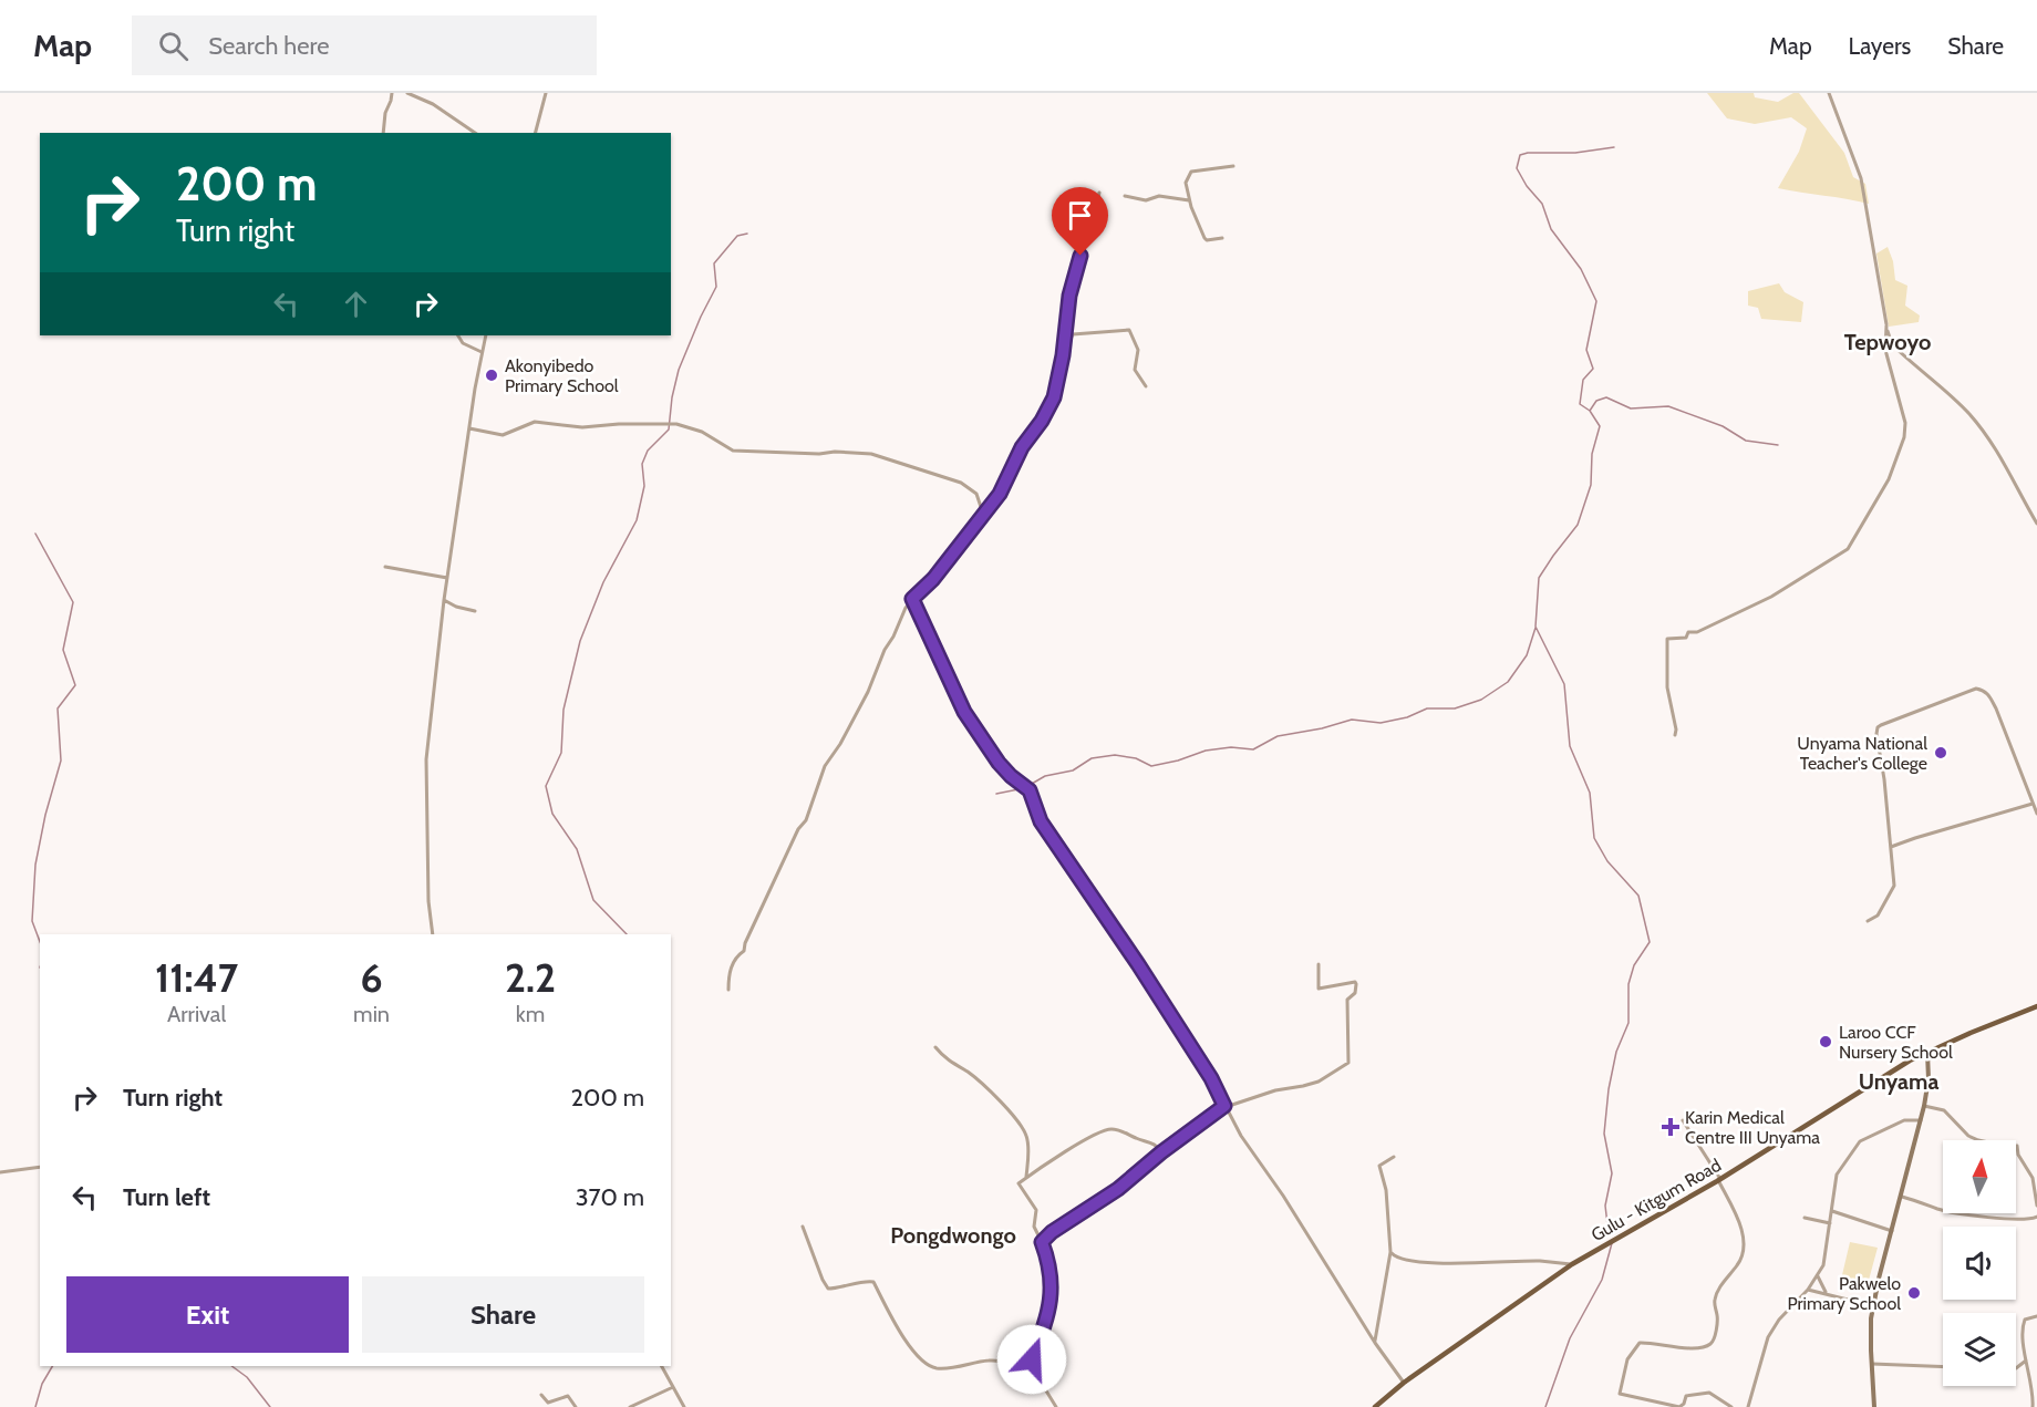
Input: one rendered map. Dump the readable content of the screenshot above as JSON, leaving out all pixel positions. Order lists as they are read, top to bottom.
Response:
{
  "streets": {
    "main road": ["Gulu - Kitgum Road"]
  },
  "districts": ["Tepwoyo", "Unyama", "Pongdwongo"],
  "places": {
    "other": [
      "Akonyibedo Primary School",
      "Unyama National Teacher's College",
      "Laroo CCF Nursery School",
      "Pakwelo Primary School"
    ],
    "health": ["Karin Medical Centre III Unyama"]
  },
  "north": "top",
  "page": {
    "header": "Map",
    "search": "Search here",
    "nav": ["Map", "Layers", "Share"],
    "turn": ["200 m", "Turn right"],
    "eta": [
      "11:47",
      "Arrival",
      "6",
      "min",
      "2.2",
      "km"
    ],
    "list": [
      {
        "name": "Turn right",
        "value": "200 m"
      },
      {
        "name": "Turn left",
        "value": "370 m"
      }
    ],
    "buttons": ["Exit", "Share"]
  }
}
